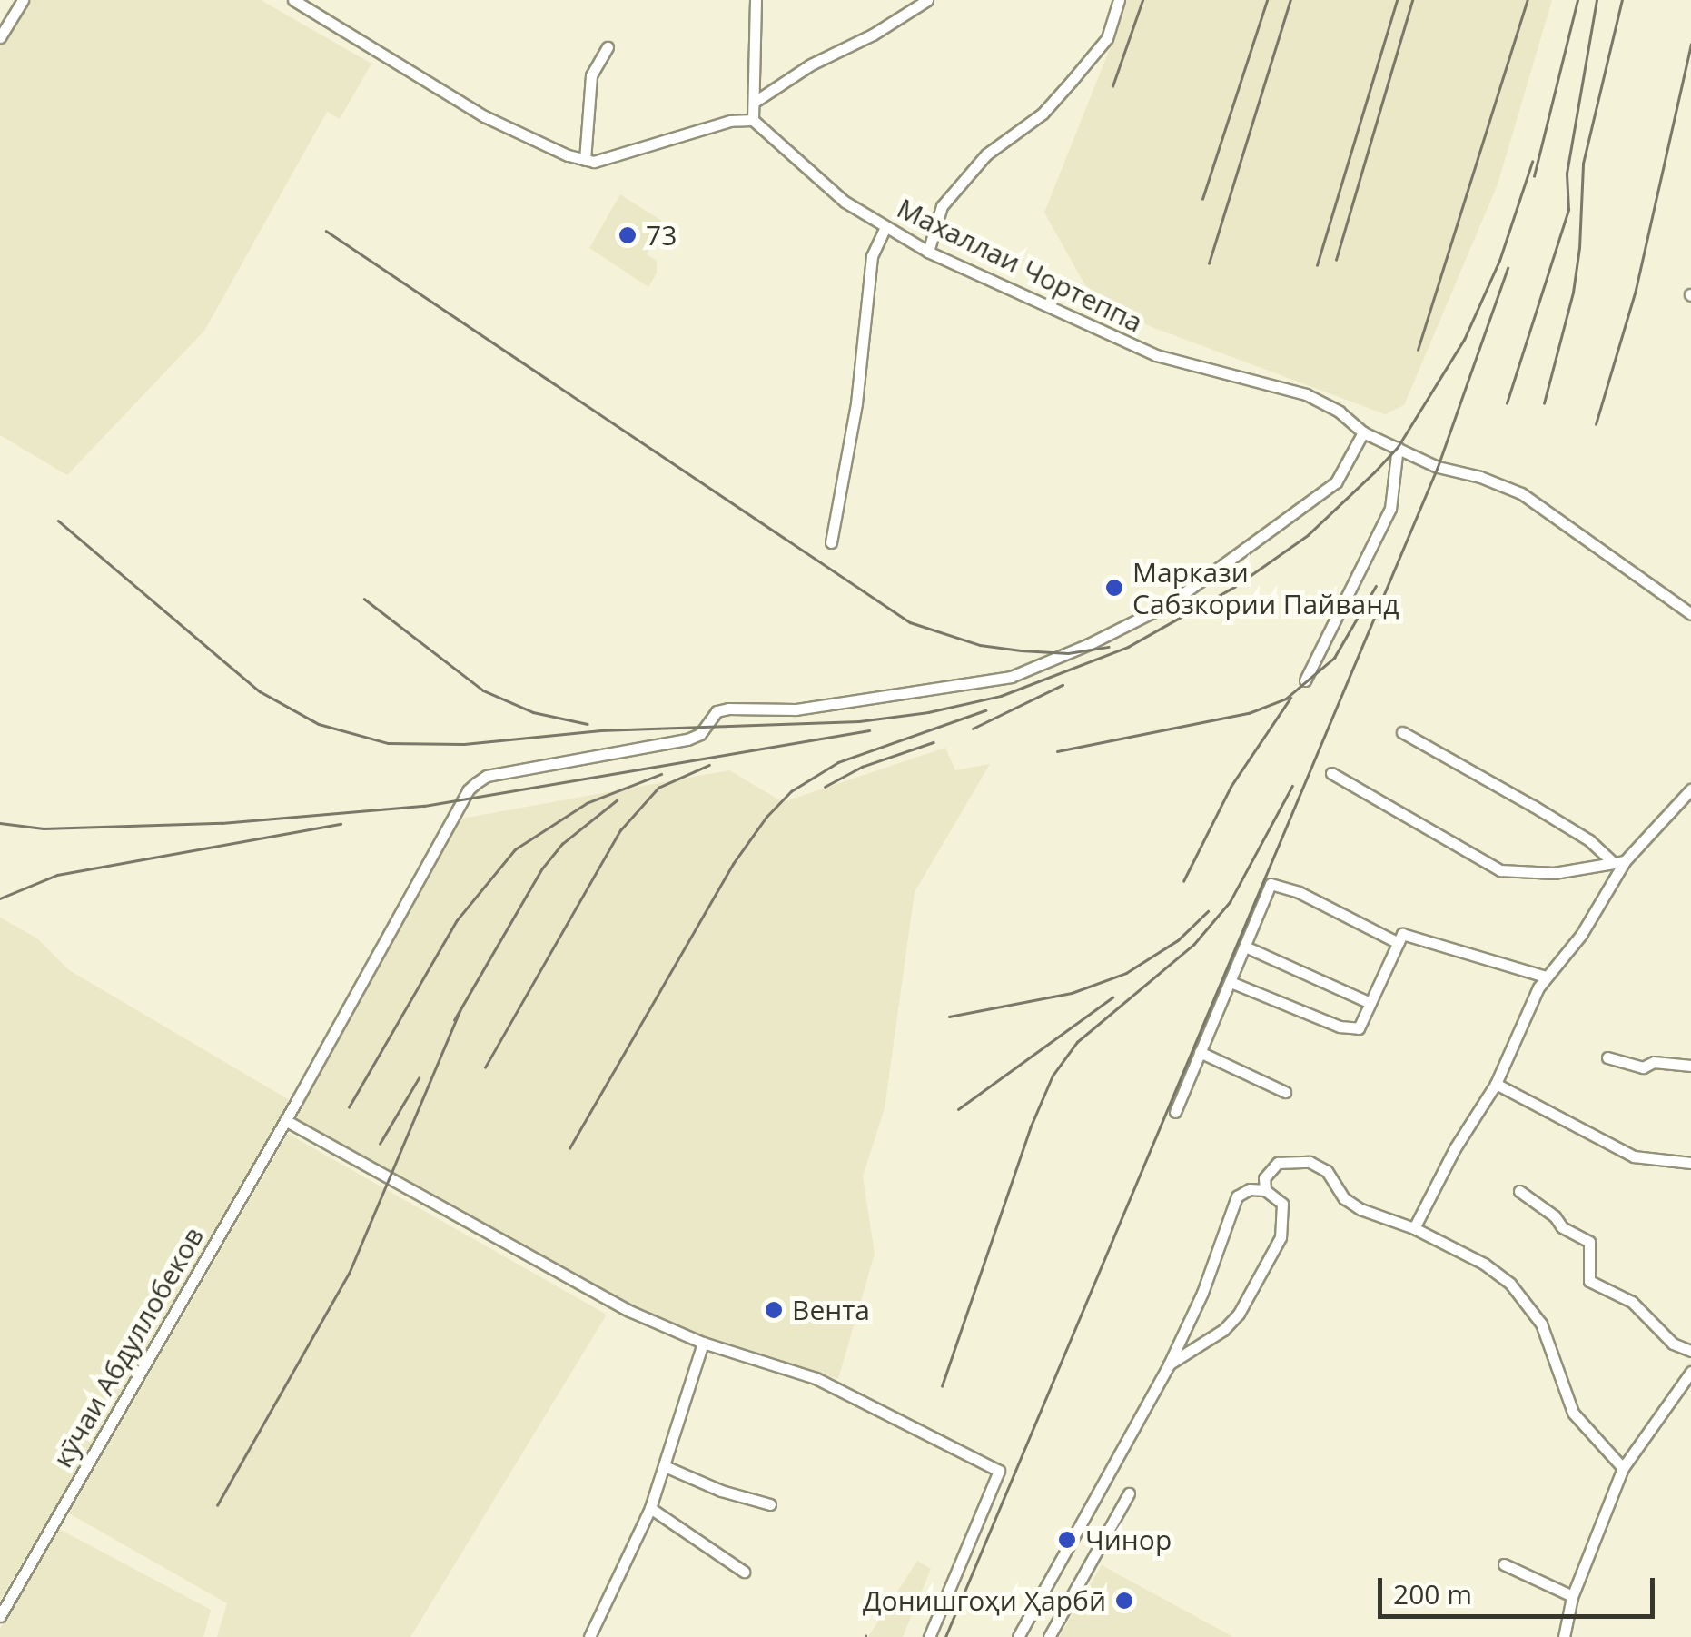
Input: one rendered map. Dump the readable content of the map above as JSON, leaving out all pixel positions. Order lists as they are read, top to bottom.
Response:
{
  "streets": {
    "street": ["Махаллаи Чортеппа", "кӯчаи Абдуллобеков"]
  },
  "crossings": [
    ["Махаллаи Чортеппа", "кӯчаи Абдуллобеков"]
  ],
  "places": [
    "73",
    "Маркази Сабзкории Пайванд",
    "Вента",
    "Чинор",
    "Донишгоҳи Ҳарбӣ"
  ],
  "scale_bar": "200 m"
}
